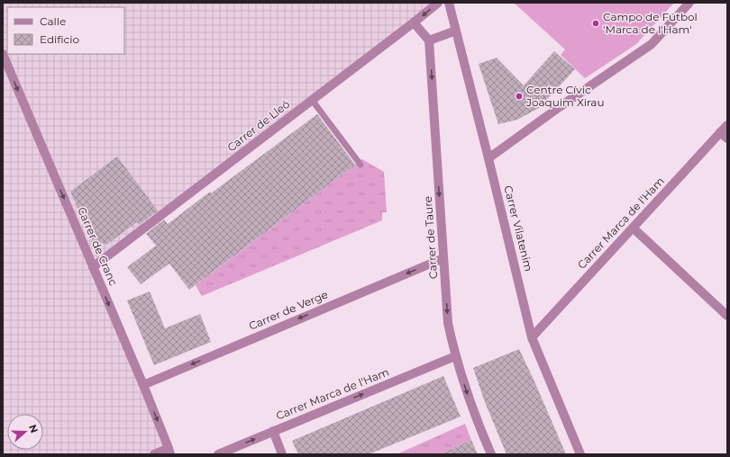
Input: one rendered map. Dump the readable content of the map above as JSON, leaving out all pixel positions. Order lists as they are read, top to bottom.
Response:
{
  "streets": {
    "street": [
      "Carrer de Lleó",
      "Carrer Marca de l'Ham",
      "Carrer Vilatenim",
      "Carrer de Taure",
      "Carrer de Cranc",
      "Carrer de Verge"
    ]
  },
  "crossings": [
    ["Carrer de Lleó", "Carrer de Cranc"],
    ["Carrer Marca de l'Ham", "Carrer Vilatenim"],
    ["Carrer Marca de l'Ham", "Carrer de Taure"],
    ["Carrer de Taure", "Carrer de Verge"],
    ["Carrer de Cranc", "Carrer de Verge"]
  ],
  "one_way": [
    "Carrer Marca de l'Ham",
    "Carrer de Taure",
    "Carrer de Cranc",
    "Carrer de Verge"
  ],
  "places": ["Campo de Fútbol 'Marca de l'Ham'", "Centre Cívic Joaquim Xirau"],
  "legend": ["Calle", "Edificio"],
  "north": "right"
}
